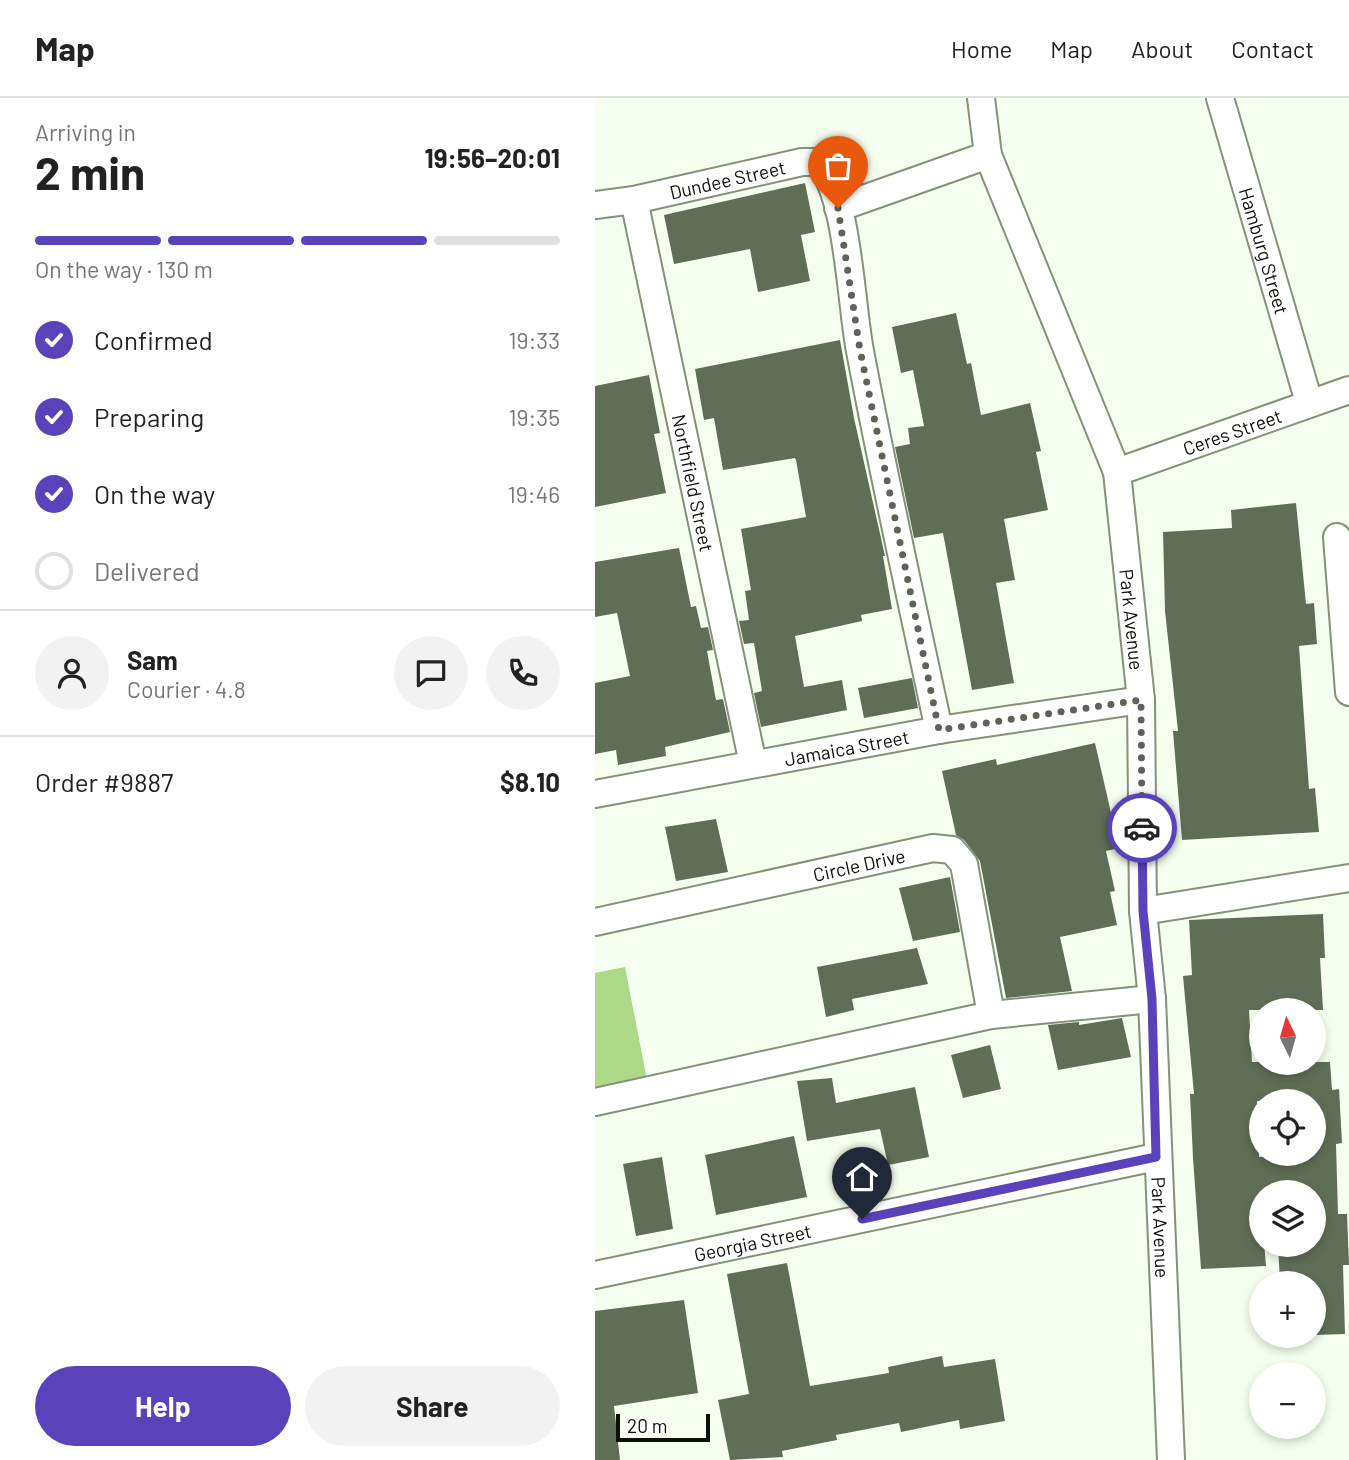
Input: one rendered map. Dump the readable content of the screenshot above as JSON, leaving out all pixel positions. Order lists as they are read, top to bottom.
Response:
{
  "streets": {
    "street": [
      "Dundee Street",
      "Hamburg Street",
      "Ceres Street",
      "Northfield Street",
      "Park Avenue",
      "Jamaica Street",
      "Circle Drive",
      "Georgia Street"
    ]
  },
  "crossings": [
    ["Dundee Street", "Northfield Street"],
    ["Hamburg Street", "Ceres Street"],
    ["Ceres Street", "Park Avenue"],
    ["Northfield Street", "Jamaica Street"],
    ["Park Avenue", "Jamaica Street"],
    ["Park Avenue", "Georgia Street"]
  ],
  "scale_bar": "20 m",
  "north": "top",
  "page": {
    "header": "Map",
    "nav": [
      "Home",
      "Map",
      "About",
      "Contact"
    ],
    "heading": ["2 min", "Arriving in", "19:56–20:01"],
    "panel": [
      "Sam",
      "Courier · 4.8",
      "Order #9887",
      "$8.10"
    ],
    "bar": "On the way · 130 m",
    "list": [
      ["Confirmed", "19:33"],
      ["Preparing", "19:35"],
      ["On the way", "19:46"],
      "Delivered"
    ],
    "map_buttons": ["+", "−"],
    "buttons": ["Help", "Share"],
    "scale": "20 m"
  }
}
